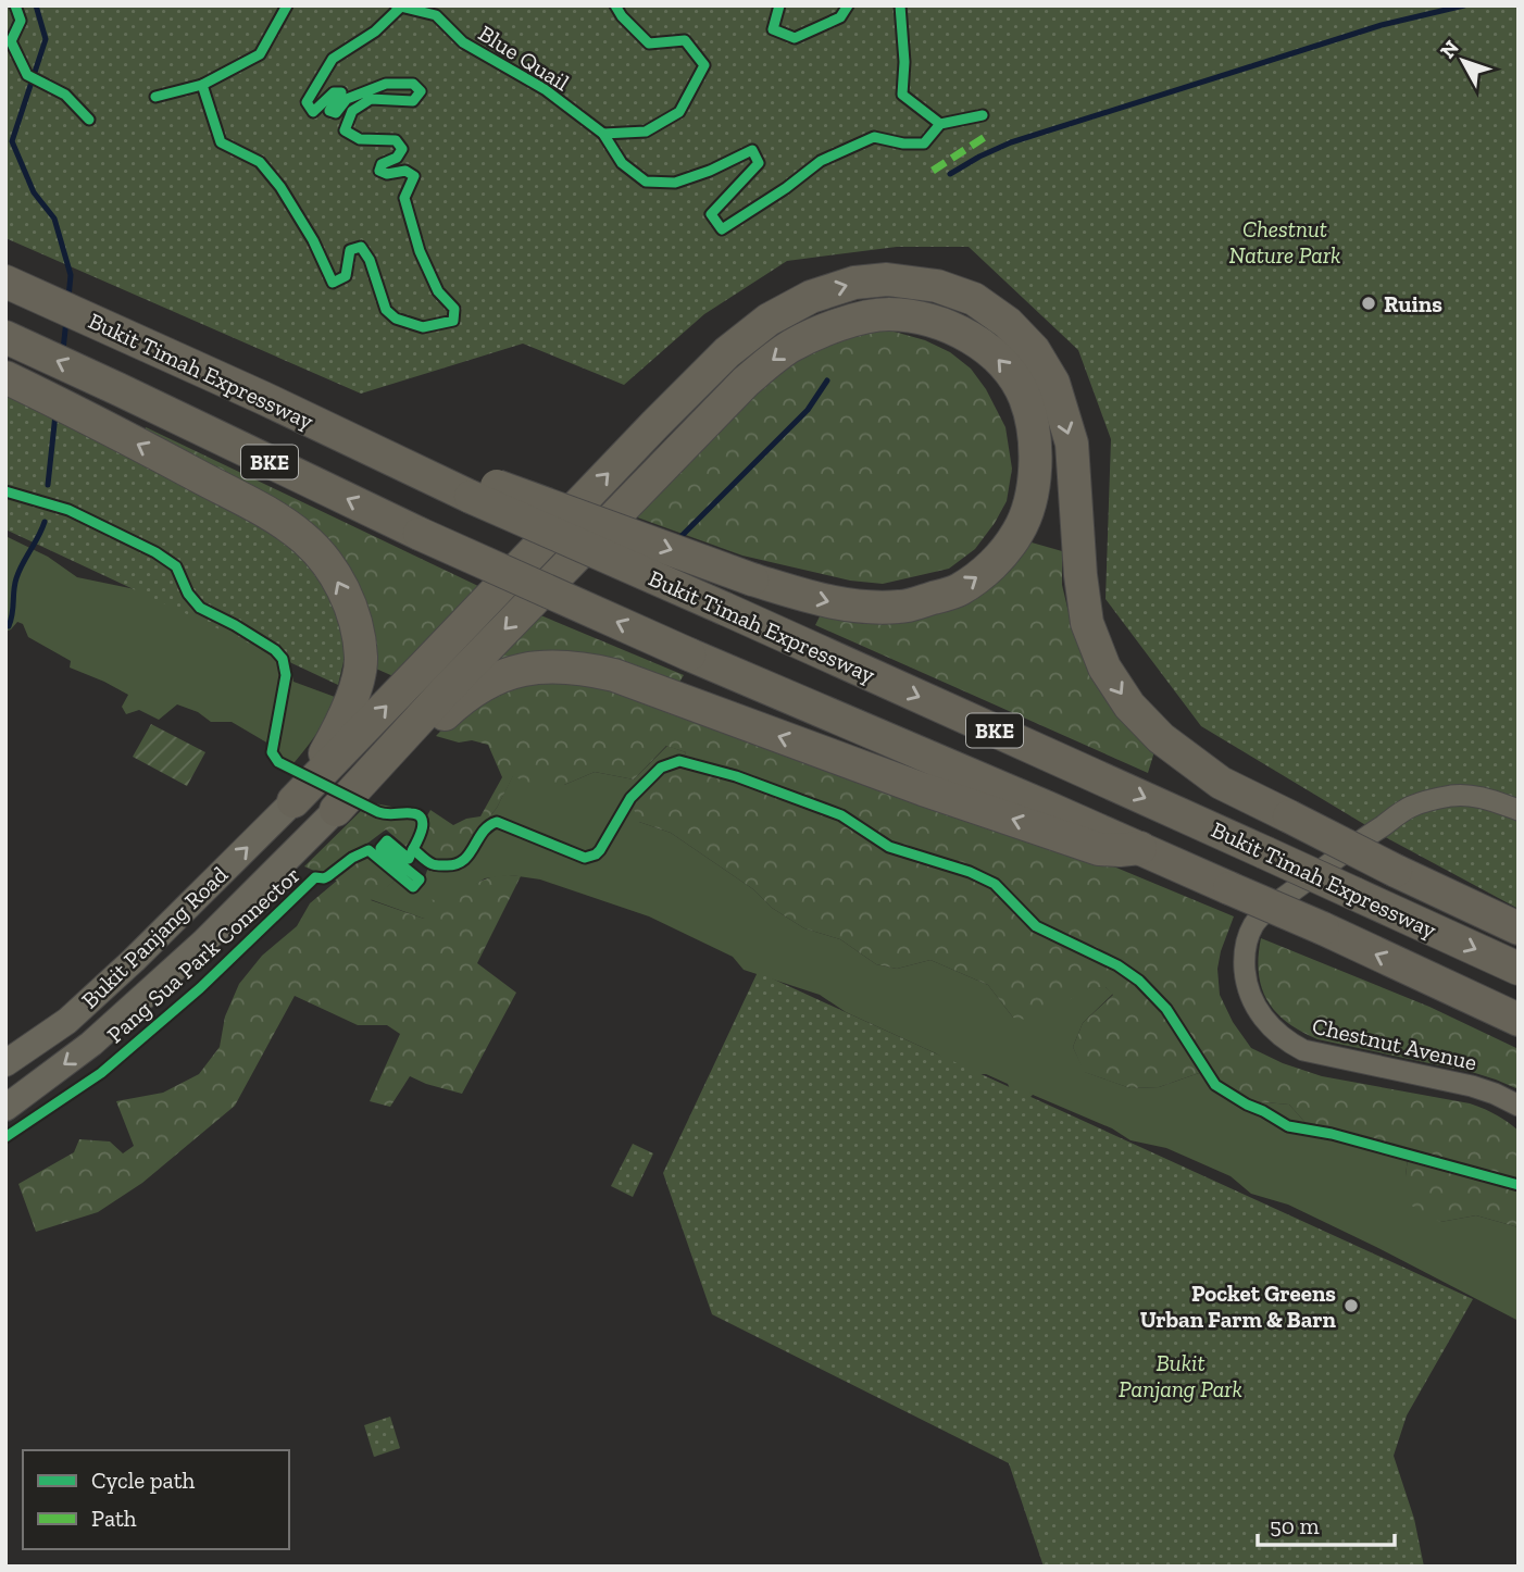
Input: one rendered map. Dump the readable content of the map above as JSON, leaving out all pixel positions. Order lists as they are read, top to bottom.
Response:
{
  "streets": {
    "highway": ["Bukit Timah Expressway", "BKE"],
    "main road": ["Bukit Panjang Road"],
    "street": ["Chestnut Avenue"],
    "cycle path": ["Blue Quail", "Pang Sua Park Connector"]
  },
  "parks": ["Chestnut Nature Park", "Bukit Panjang Park"],
  "places": ["Ruins", "Pocket Greens Urban Farm & Barn"],
  "legend": ["Cycle path", "Path"],
  "scale_bar": "50 m",
  "north": "top left"
}
